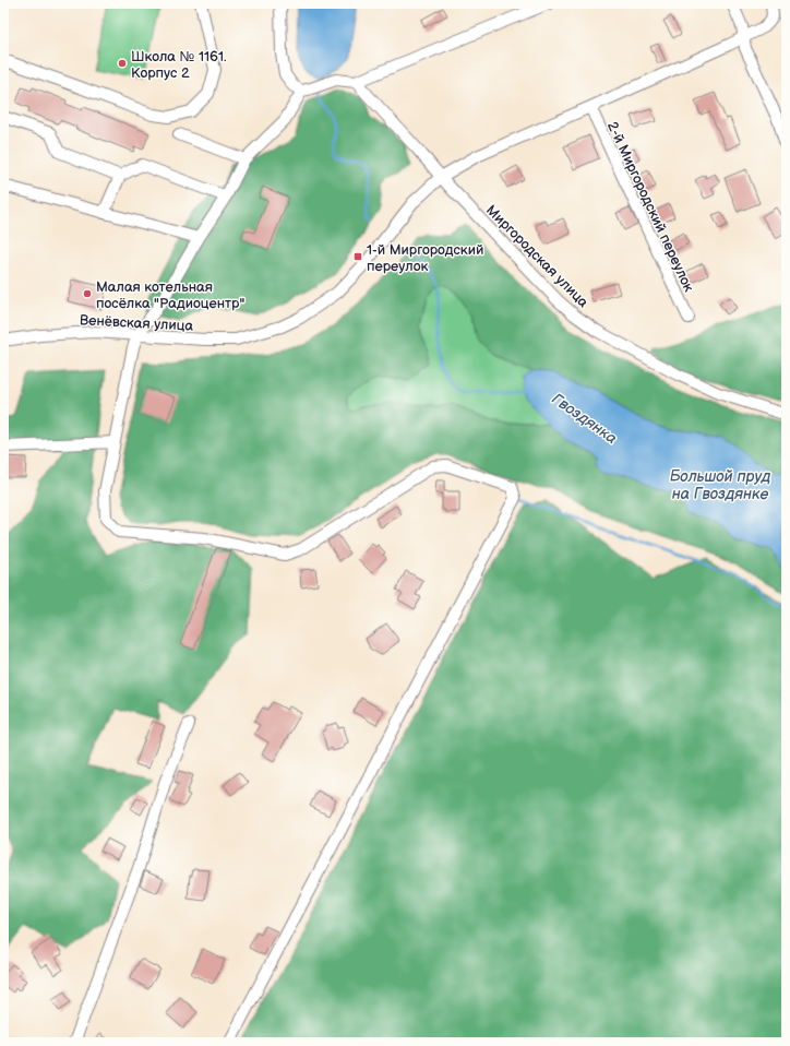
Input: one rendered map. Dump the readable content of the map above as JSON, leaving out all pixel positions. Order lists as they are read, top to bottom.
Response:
{
  "streets": {
    "street": ["2-й Миргородский переулок", "Миргородская улица", "Венёвская улица"]
  },
  "crossings": [
    ["Миргородская улица", "Венёвская улица"]
  ],
  "water": ["Гвоздянка", "Большой пруд на Гвоздянке"],
  "places": {
    "other": ["Школа № 1161. Корпус 2", "Малая котельная посёлка \"Радиоцентр\""],
    "transit": ["1-й Миргородский переулок"]
  }
}
